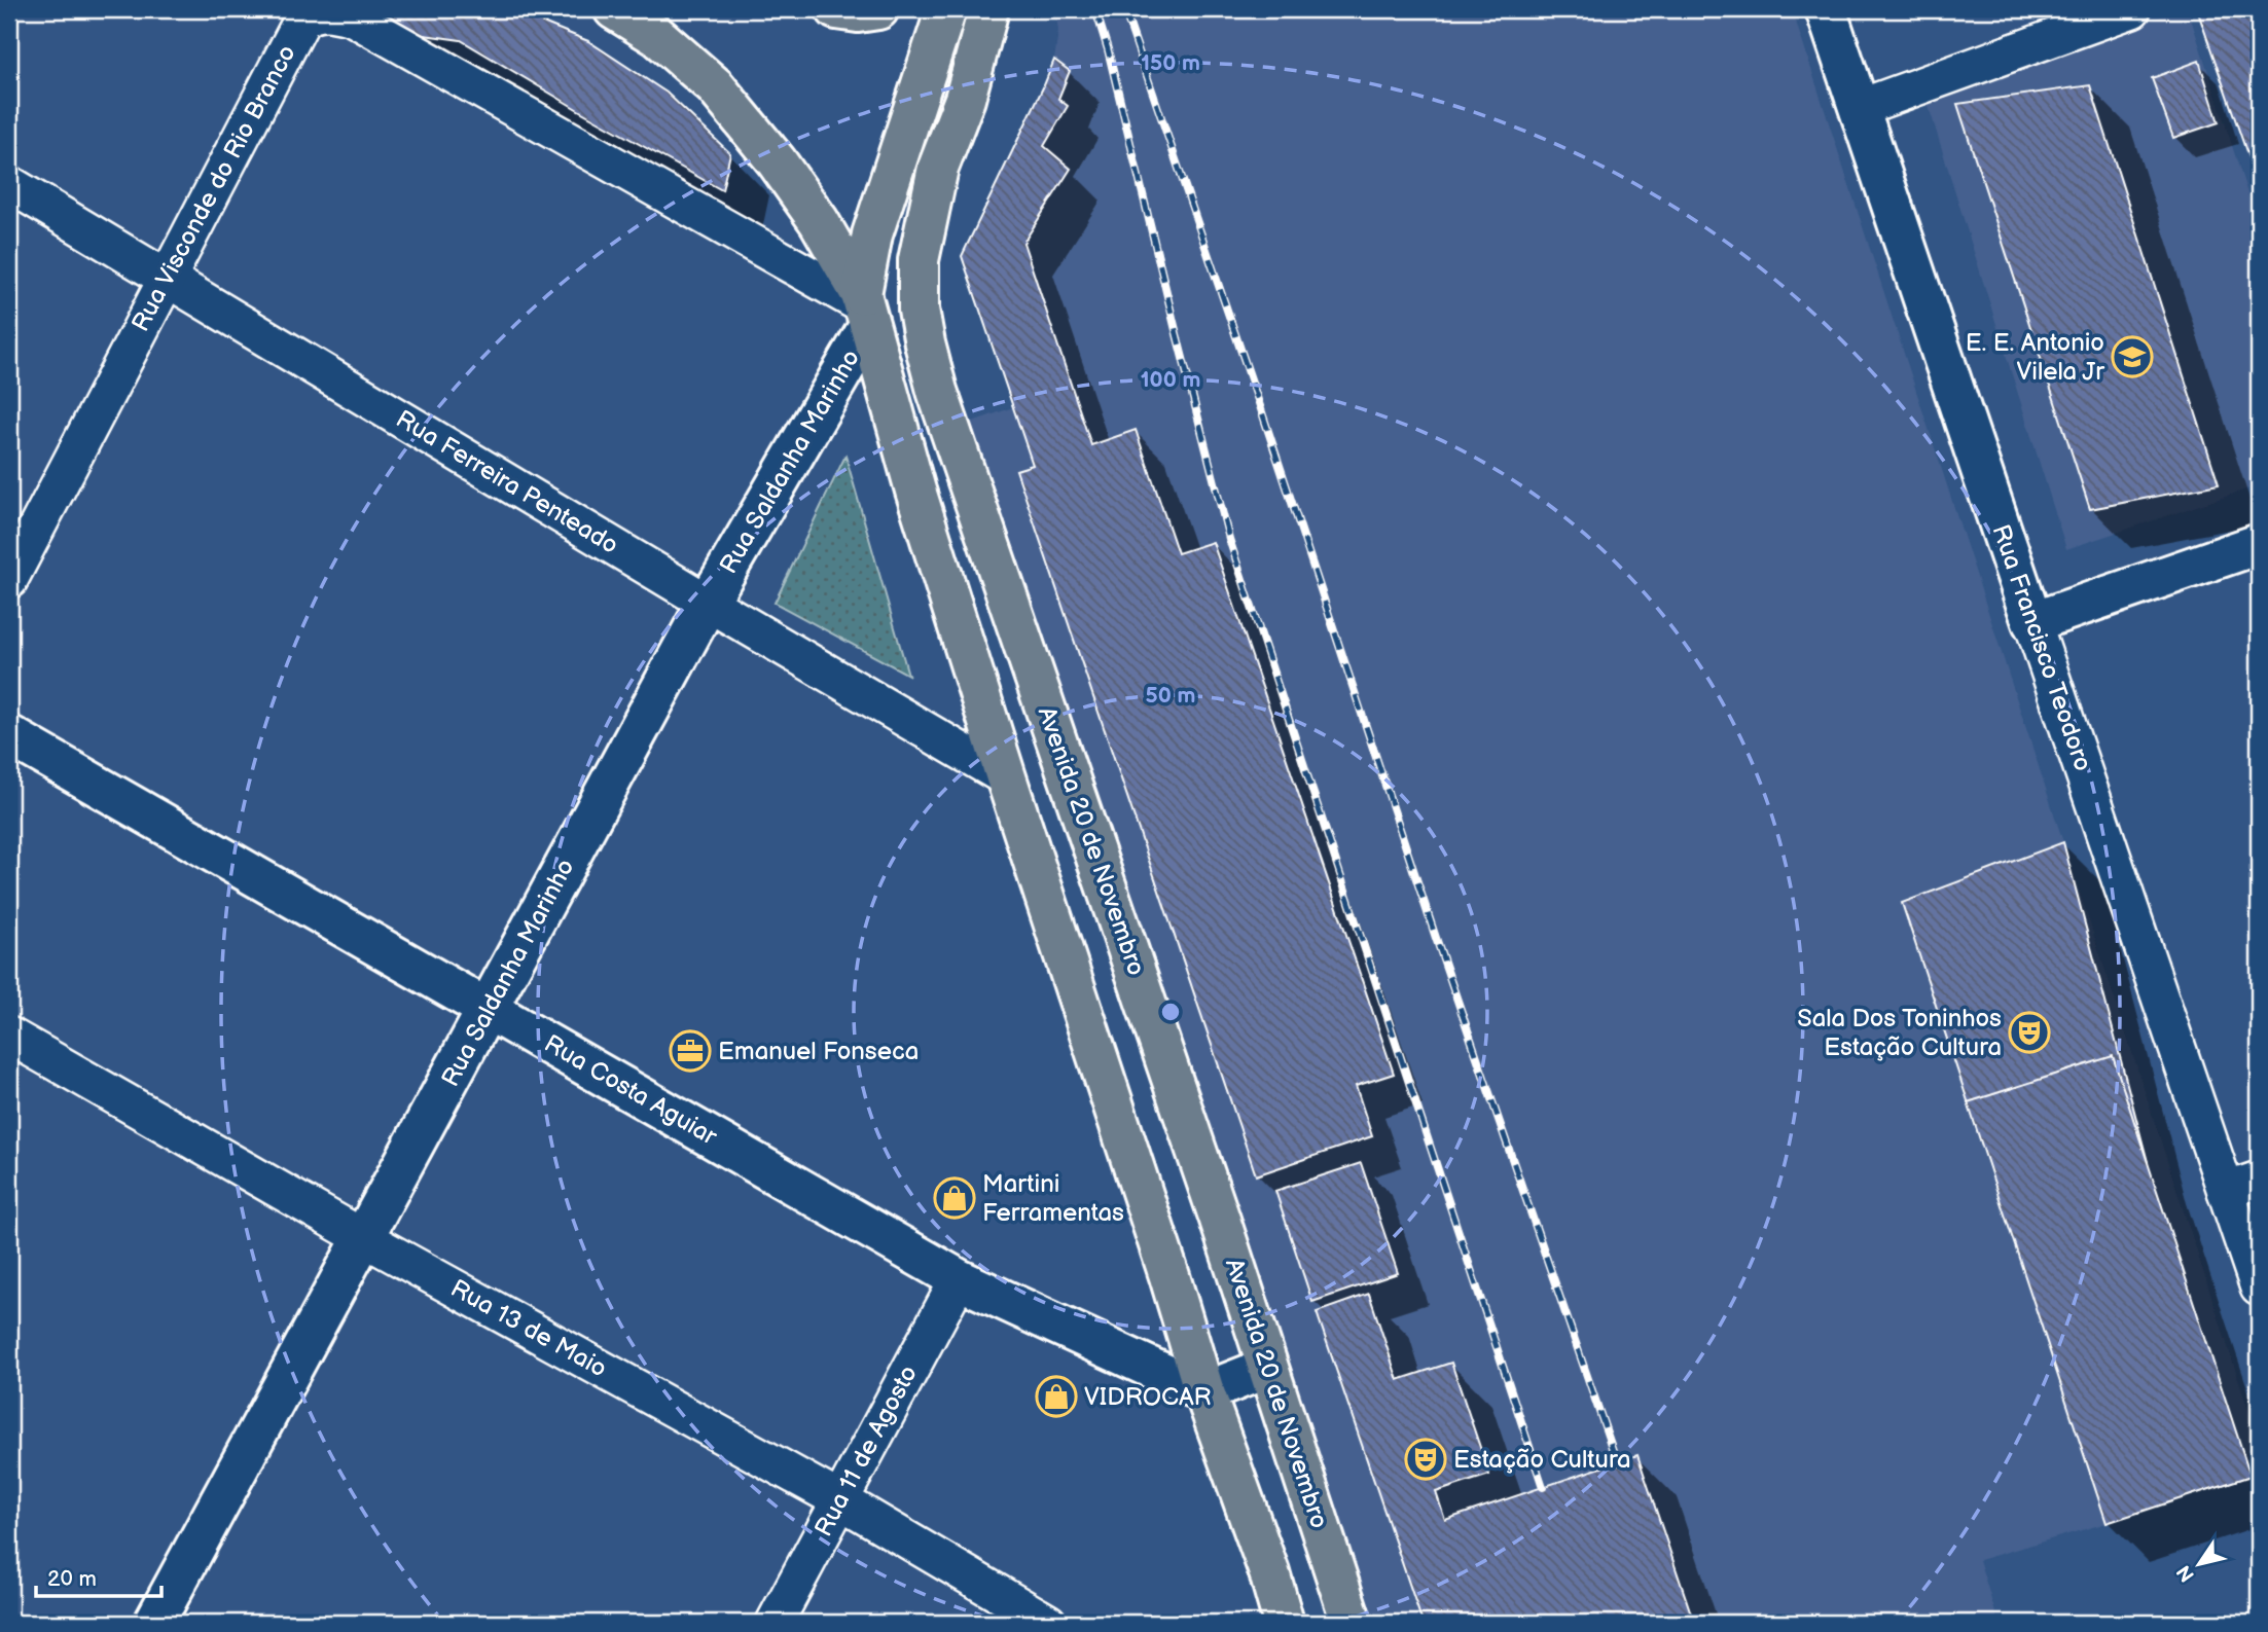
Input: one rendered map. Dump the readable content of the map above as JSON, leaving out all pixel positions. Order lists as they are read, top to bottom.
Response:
{
  "streets": {
    "main road": ["Avenida 20 de Novembro"],
    "street": [
      "Rua Visconde do Rio Branco",
      "Rua Saldanha Marinho",
      "Rua Ferreira Penteado",
      "Rua Francisco Teodoro",
      "Rua Costa Aguiar",
      "Rua 13 de Maio",
      "Rua 11 de Agosto"
    ]
  },
  "crossings": [
    ["Rua Visconde do Rio Branco", "Rua Saldanha Marinho"],
    ["Rua Visconde do Rio Branco", "Rua Ferreira Penteado"],
    ["Rua Saldanha Marinho", "Rua Ferreira Penteado"],
    ["Rua Saldanha Marinho", "Rua Costa Aguiar"],
    ["Rua Saldanha Marinho", "Rua 13 de Maio"],
    ["Rua Costa Aguiar", "Rua 11 de Agosto"],
    ["Rua 13 de Maio", "Rua 11 de Agosto"]
  ],
  "places": {
    "school or university": ["E. E. Antonio Vilela Jr"],
    "theatre": ["Sala Dos Toninhos Estação Cultura", "Estação Cultura"],
    "office": ["Emanuel Fonseca"],
    "shop": ["Martini Ferramentas", "VIDROCAR"]
  },
  "scale_bar": "20 m",
  "north": "bottom left",
  "rings": ["150 m", "100 m", "50 m"]
}
